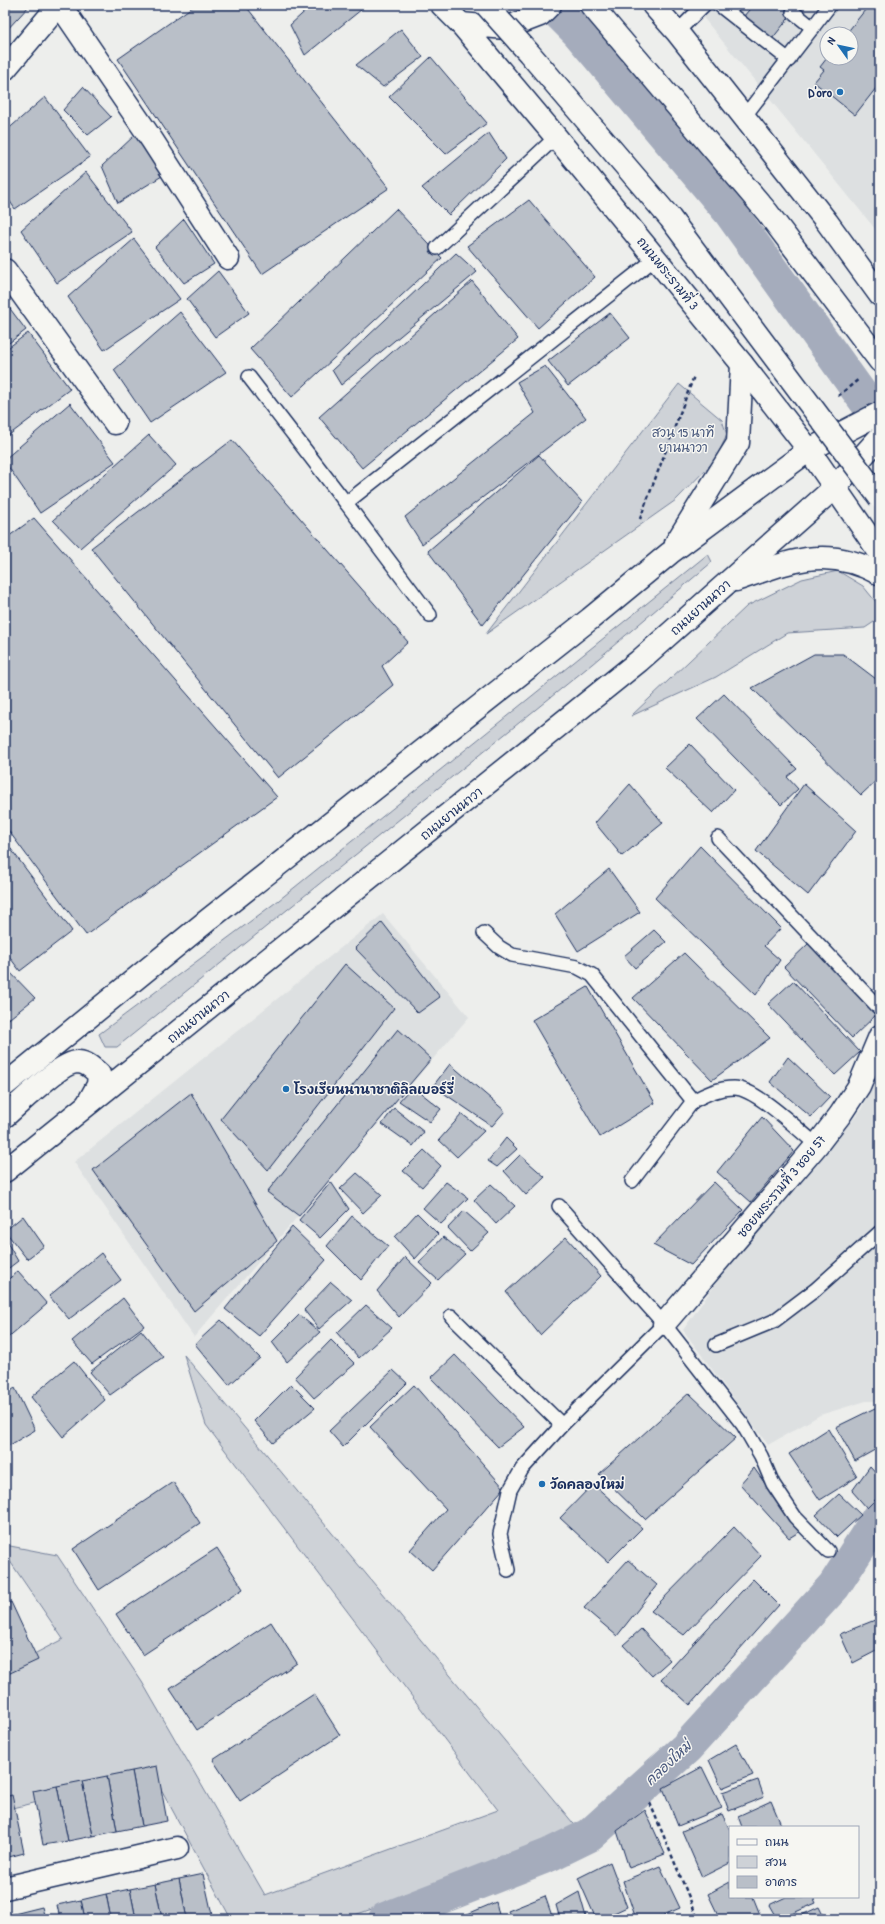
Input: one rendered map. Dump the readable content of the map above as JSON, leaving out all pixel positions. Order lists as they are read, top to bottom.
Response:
{
  "streets": {
    "main road": ["ถนนพระรามที่ 3", "ถนนยานนาวา", "ซอยพระรามที่ 3 ซอย 57"]
  },
  "crossings": [
    ["ถนนพระรามที่ 3", "ถนนยานนาวา"]
  ],
  "water": ["คลองใหม่"],
  "parks": ["สวน 15 นาที ยานนาวา"],
  "places": ["D'oro", "โรงเรียนนานาชาติลิลเบอร์รี่", "วัดคลองใหม่"],
  "legend": ["ถนน", "สวน", "อาคาร"],
  "north": "top left"
}
